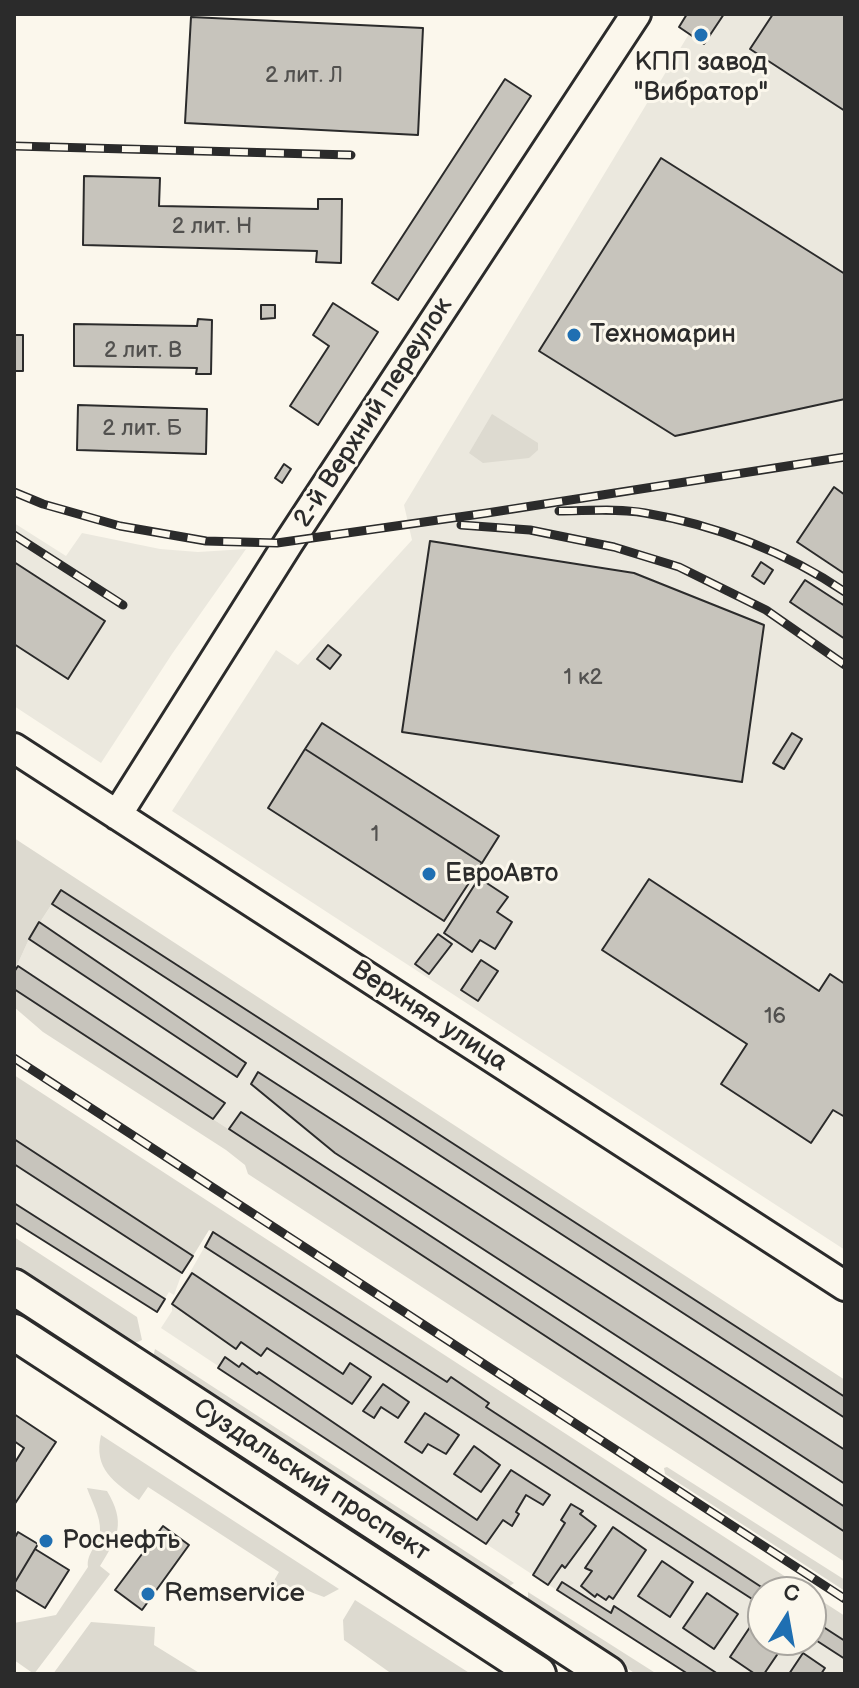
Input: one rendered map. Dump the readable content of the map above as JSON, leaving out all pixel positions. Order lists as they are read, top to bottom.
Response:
{
  "streets": {
    "main road": ["Суздальский проспект"],
    "street": ["2-й Верхний переулок", "Верхняя улица"]
  },
  "crossings": [
    ["2-й Верхний переулок", "Верхняя улица"]
  ],
  "places": [
    "КПП завод \"Вибратор\"",
    "Техномарин",
    "ЕвроАвто",
    "Роснефть",
    "Remservice"
  ],
  "house_numbers": [
    "2 лит. Л",
    "2 лит. Н",
    "2 лит. В",
    "2 лит. Б",
    "1 к2",
    "1",
    "16"
  ],
  "north": "top"
}
